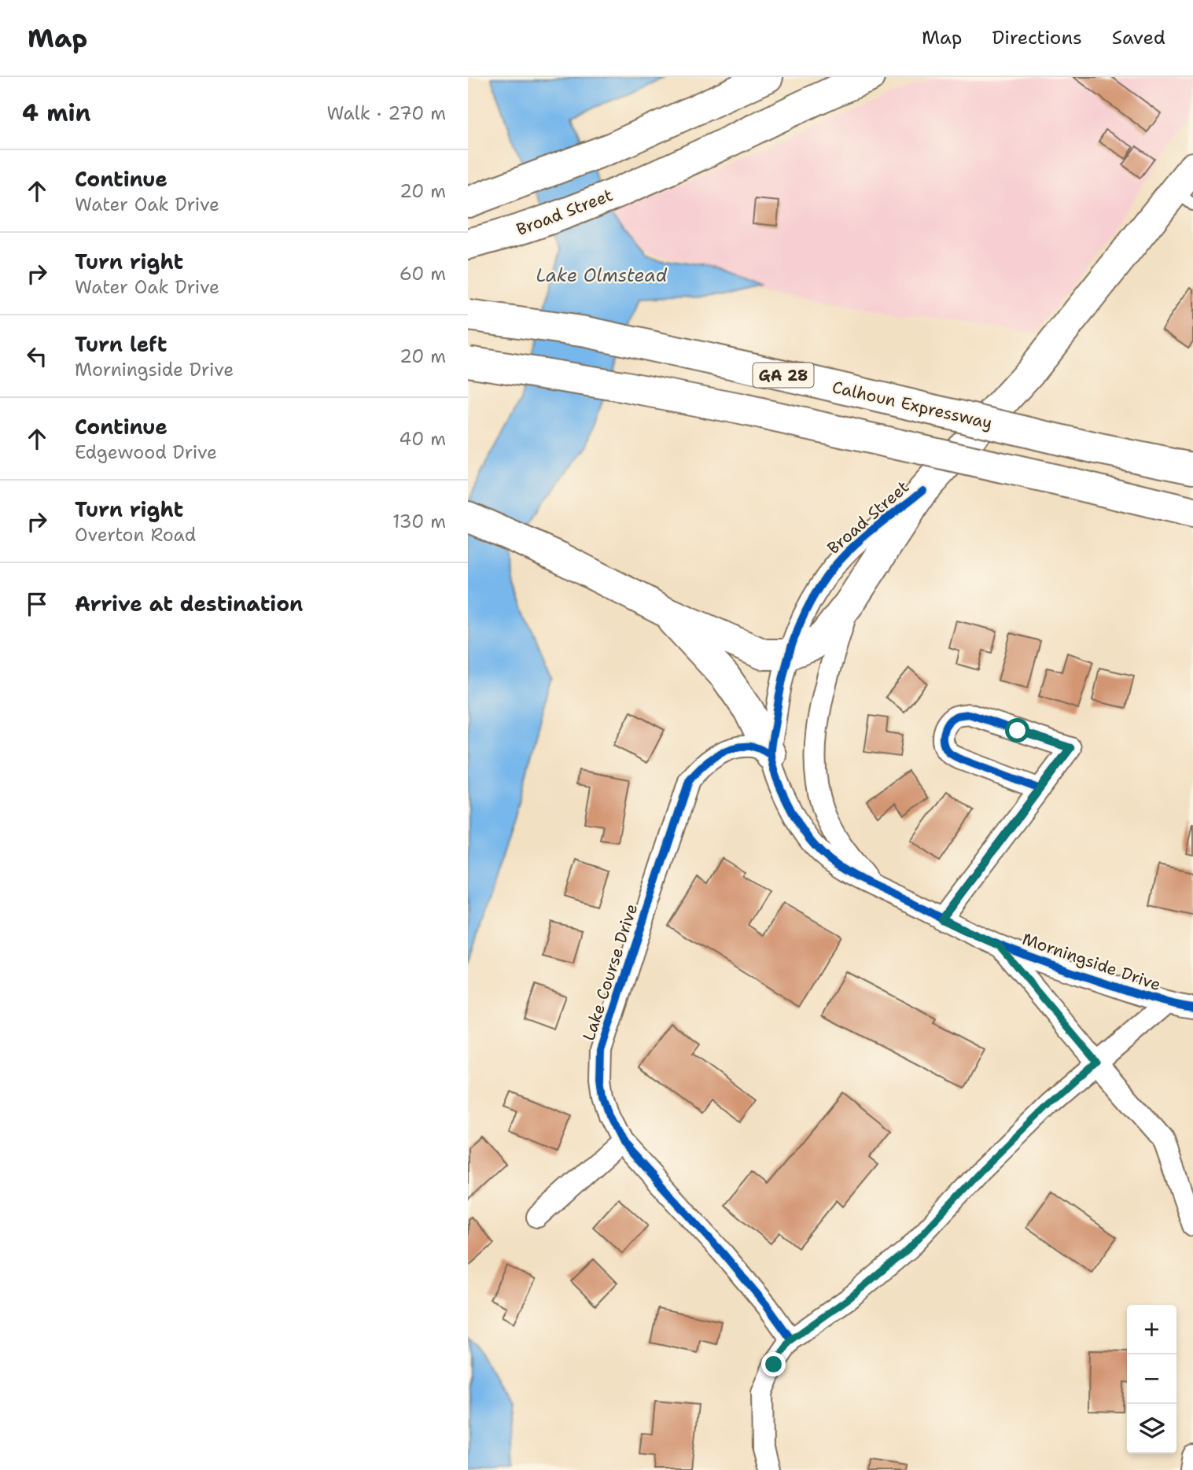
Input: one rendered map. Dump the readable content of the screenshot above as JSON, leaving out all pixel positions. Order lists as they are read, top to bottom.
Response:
{
  "streets": {
    "main road": ["Broad Street", "GA 28", "Calhoun Expressway"],
    "street": ["Morningside Drive", "Lake Course Drive"]
  },
  "crossings": [
    ["Broad Street", "Morningside Drive"],
    ["Morningside Drive", "Lake Course Drive"]
  ],
  "water": ["Lake Olmstead"],
  "page": {
    "header": "Map",
    "nav": ["Map", "Directions", "Saved"],
    "heading": ["4 min", "Walk · 270 m"],
    "list": [
      ["Continue", "Water Oak Drive", "20 m"],
      ["Turn right", "Water Oak Drive", "60 m"],
      ["Turn left", "Morningside Drive", "20 m"],
      ["Continue", "Edgewood Drive", "40 m"],
      ["Turn right", "Overton Road", "130 m"],
      "Arrive at destination"
    ],
    "map_buttons": ["+", "−"]
  }
}
